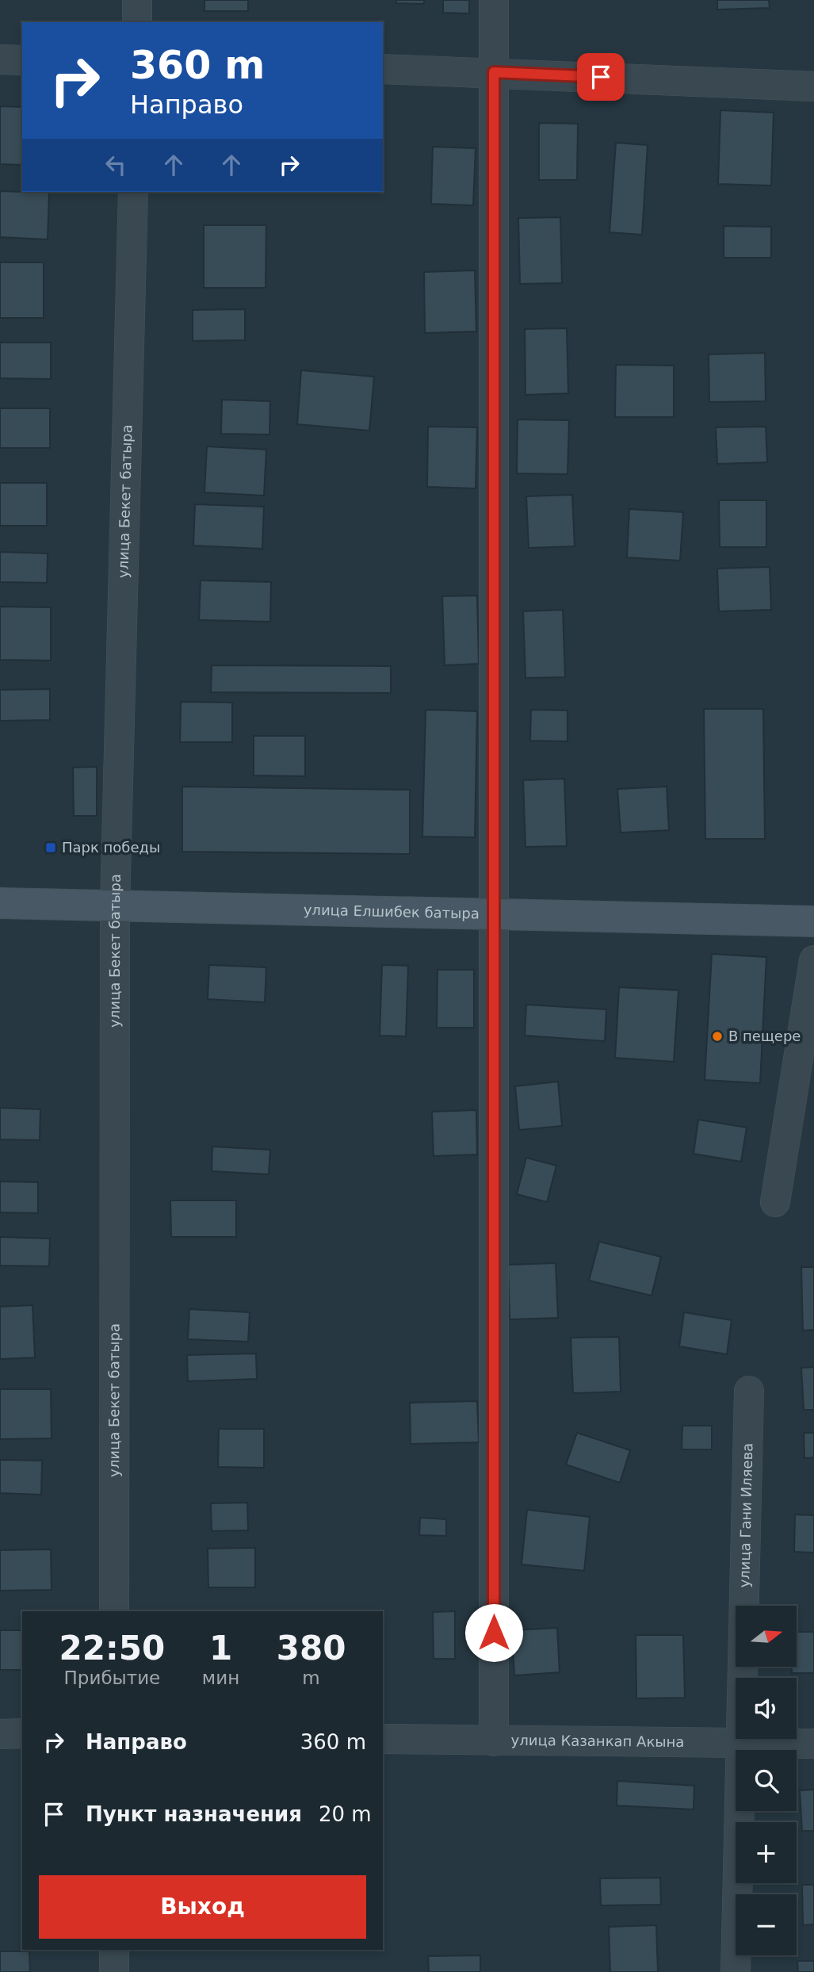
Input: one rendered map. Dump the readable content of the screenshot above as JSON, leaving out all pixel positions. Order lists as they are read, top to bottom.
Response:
{
  "streets": {
    "main road": ["улица Елшибек батыра"],
    "street": ["улица Бекет батыра", "улица Гани Иляева", "улица Казанкап Акына"]
  },
  "crossings": [
    ["улица Бекет батыра", "улица Елшибек батыра"],
    ["улица Гани Иляева", "улица Казанкап Акына"]
  ],
  "places": {
    "transit": ["Парк победы"],
    "other": ["В пещере"]
  },
  "north": "right",
  "page": {
    "turn": ["360 m", "Направо"],
    "map_buttons": ["+", "−"],
    "eta": [
      "22:50",
      "Прибытие",
      "1",
      "мин",
      "380",
      "m"
    ],
    "list": [
      {
        "name": "Направо",
        "value": "360 m"
      },
      {
        "name": "Пункт назначения",
        "value": "20 m"
      }
    ],
    "buttons": "Выход"
  }
}
